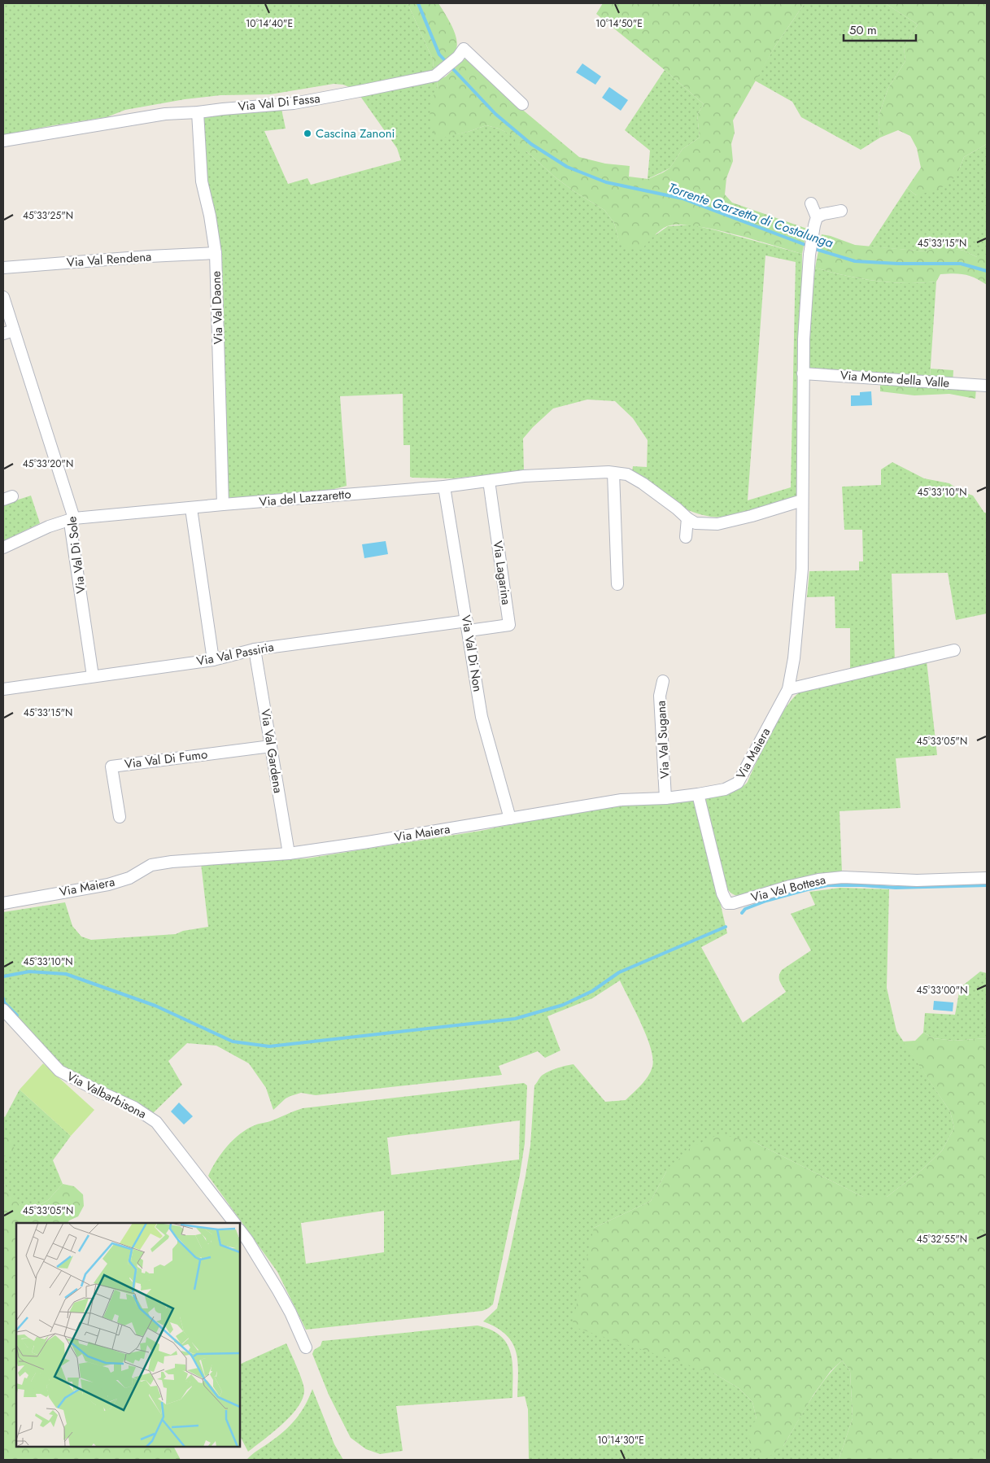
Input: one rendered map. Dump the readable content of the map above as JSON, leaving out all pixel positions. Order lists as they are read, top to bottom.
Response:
{
  "streets": {
    "street": [
      "Via Val Di Fassa",
      "Via Val Rendena",
      "Via Val Daone",
      "Via Monte della Valle",
      "Via del Lazzaretto",
      "Via Val Di Sole",
      "Via Lagarina",
      "Via Val Di Non",
      "Via Val Passiria",
      "Via Val Sugana",
      "Via Val Gardena",
      "Via Maiera",
      "Via Val Di Fumo",
      "Via Val Bottesa",
      "Via Valbarbisona"
    ]
  },
  "crossings": [
    ["Via Val Di Fassa", "Via Val Daone"],
    ["Via Val Rendena", "Via Val Daone"],
    ["Via Val Daone", "Via del Lazzaretto"],
    ["Via del Lazzaretto", "Via Val Di Sole"],
    ["Via del Lazzaretto", "Via Lagarina"],
    ["Via del Lazzaretto", "Via Val Di Non"],
    ["Via del Lazzaretto", "Via Maiera"],
    ["Via Val Di Sole", "Via Val Passiria"],
    ["Via Lagarina", "Via Val Di Non"],
    ["Via Lagarina", "Via Val Passiria"],
    ["Via Val Di Non", "Via Val Passiria"],
    ["Via Val Di Non", "Via Maiera"],
    ["Via Val Passiria", "Via Val Gardena"],
    ["Via Val Sugana", "Via Maiera"],
    ["Via Val Gardena", "Via Maiera"],
    ["Via Val Gardena", "Via Val Di Fumo"],
    ["Via Maiera", "Via Val Bottesa"]
  ],
  "water": ["Torrente Garzetta di Costalunga"],
  "places": ["Cascina Zanoni"],
  "scale_bar": "50 m",
  "coordinates": [
    "10°14'40\"E",
    "10°14'50\"E",
    "45°33'25\"N",
    "45°33'15\"N",
    "45°33'20\"N",
    "45°33'10\"N",
    "45°33'05\"N",
    "45°33'00\"N",
    "45°32'55\"N",
    "10°14'30\"E"
  ]
}
